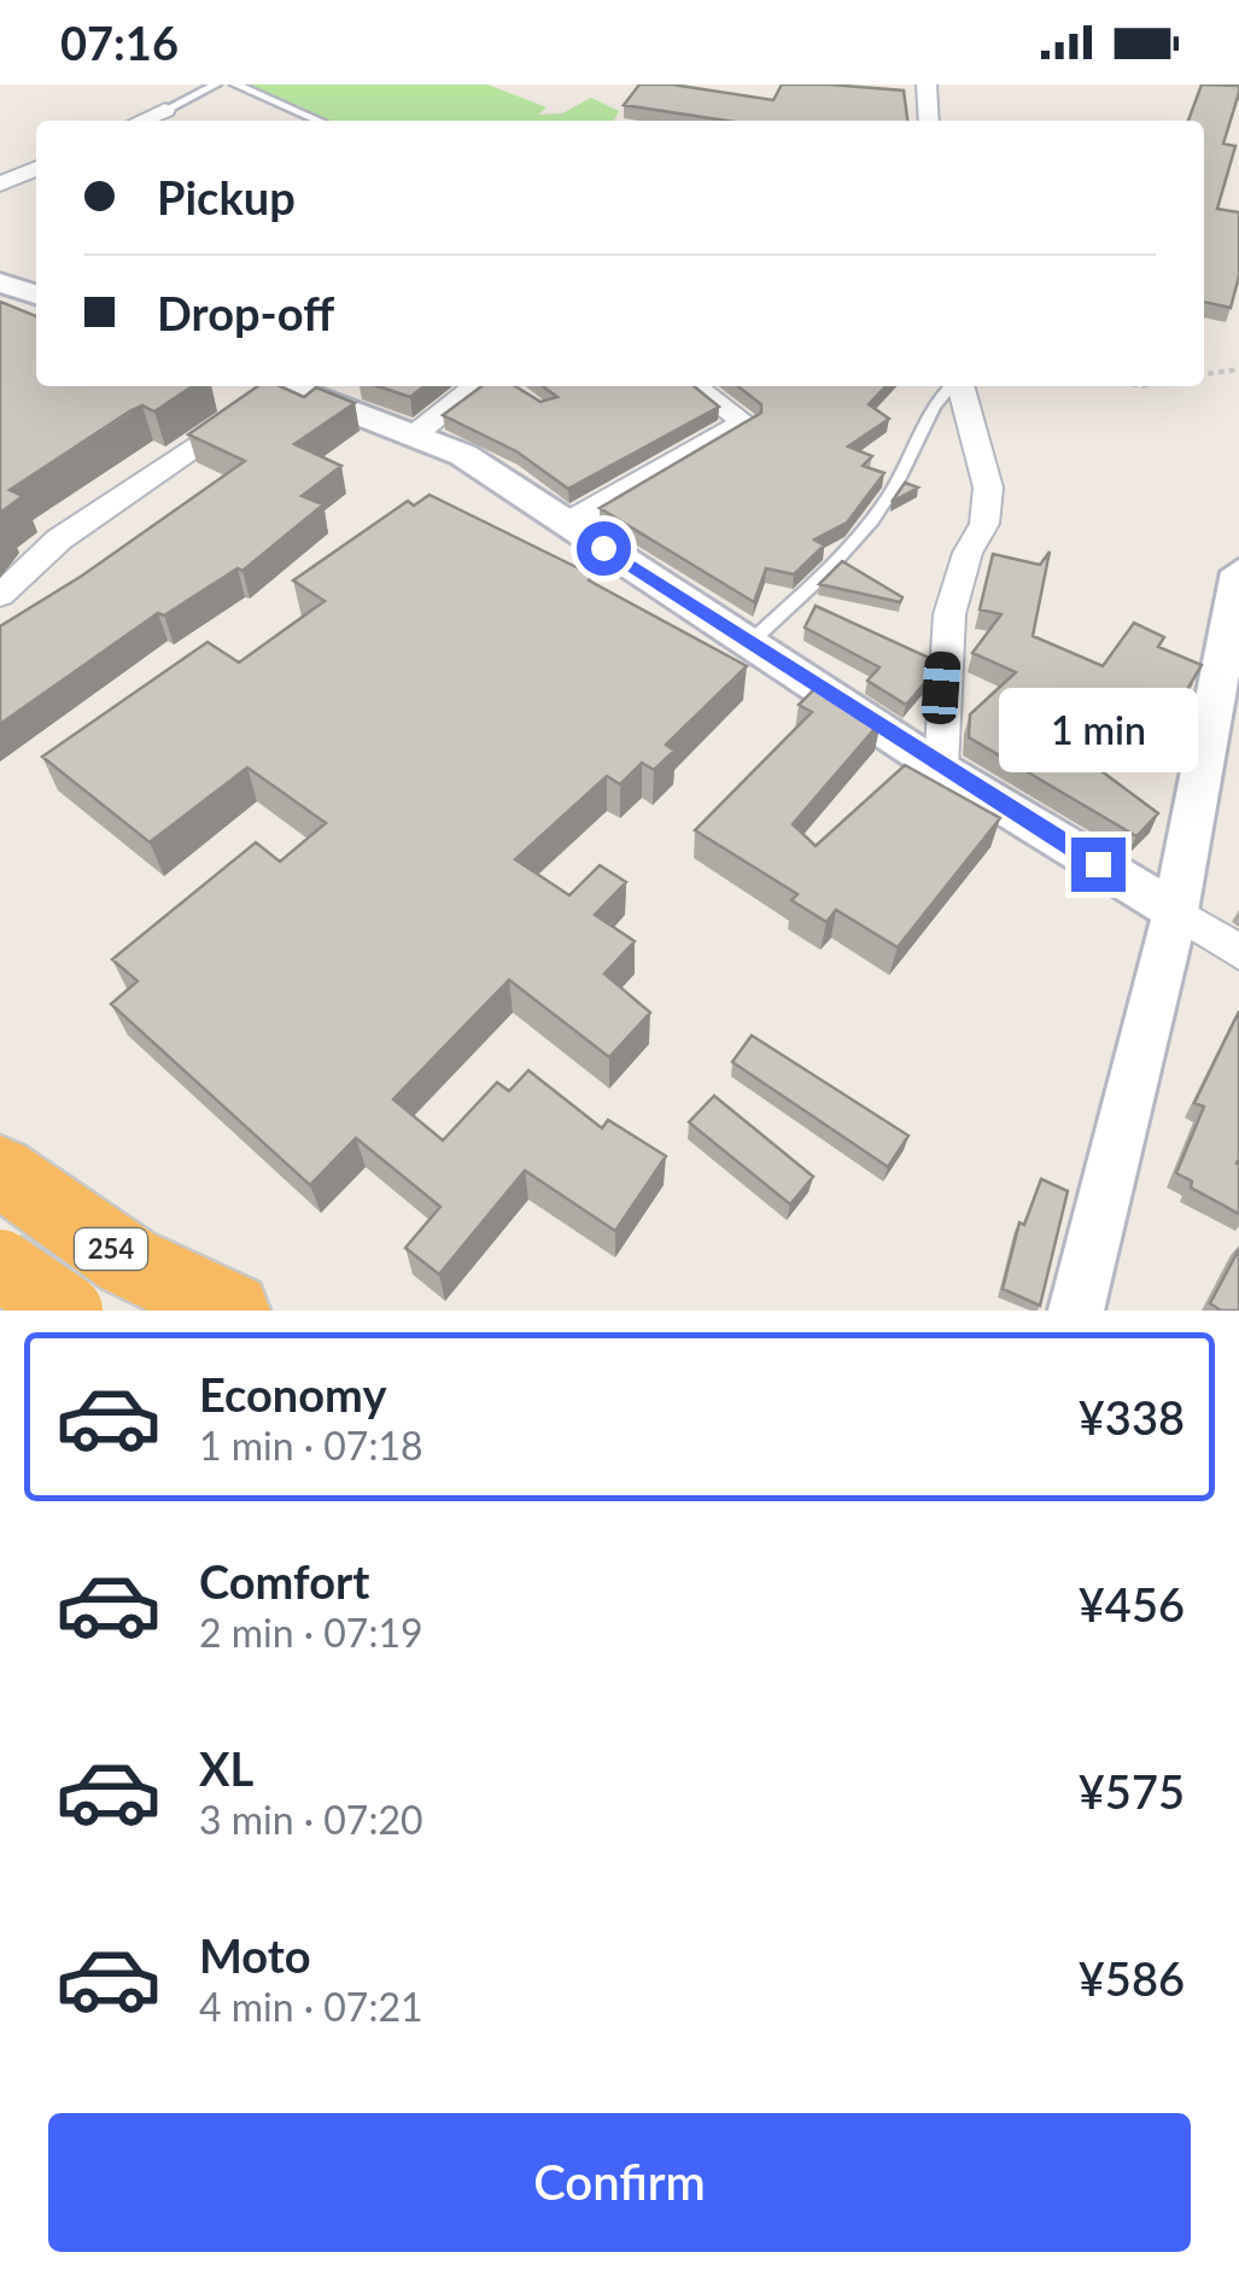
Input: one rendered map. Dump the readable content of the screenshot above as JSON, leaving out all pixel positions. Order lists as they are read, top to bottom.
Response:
{
  "streets": {
    "highway": ["254"]
  },
  "page": {
    "status": "07:16",
    "banner": ["Pickup", "Drop-off"],
    "bubble": "1 min",
    "list": [
      {
        "name": "Economy",
        "note": "1 min · 07:18",
        "value": "¥338"
      },
      {
        "name": "Comfort",
        "note": "2 min · 07:19",
        "value": "¥456"
      },
      {
        "name": "XL",
        "note": "3 min · 07:20",
        "value": "¥575"
      },
      {
        "name": "Moto",
        "note": "4 min · 07:21",
        "value": "¥586"
      }
    ],
    "buttons": "Confirm"
  }
}
